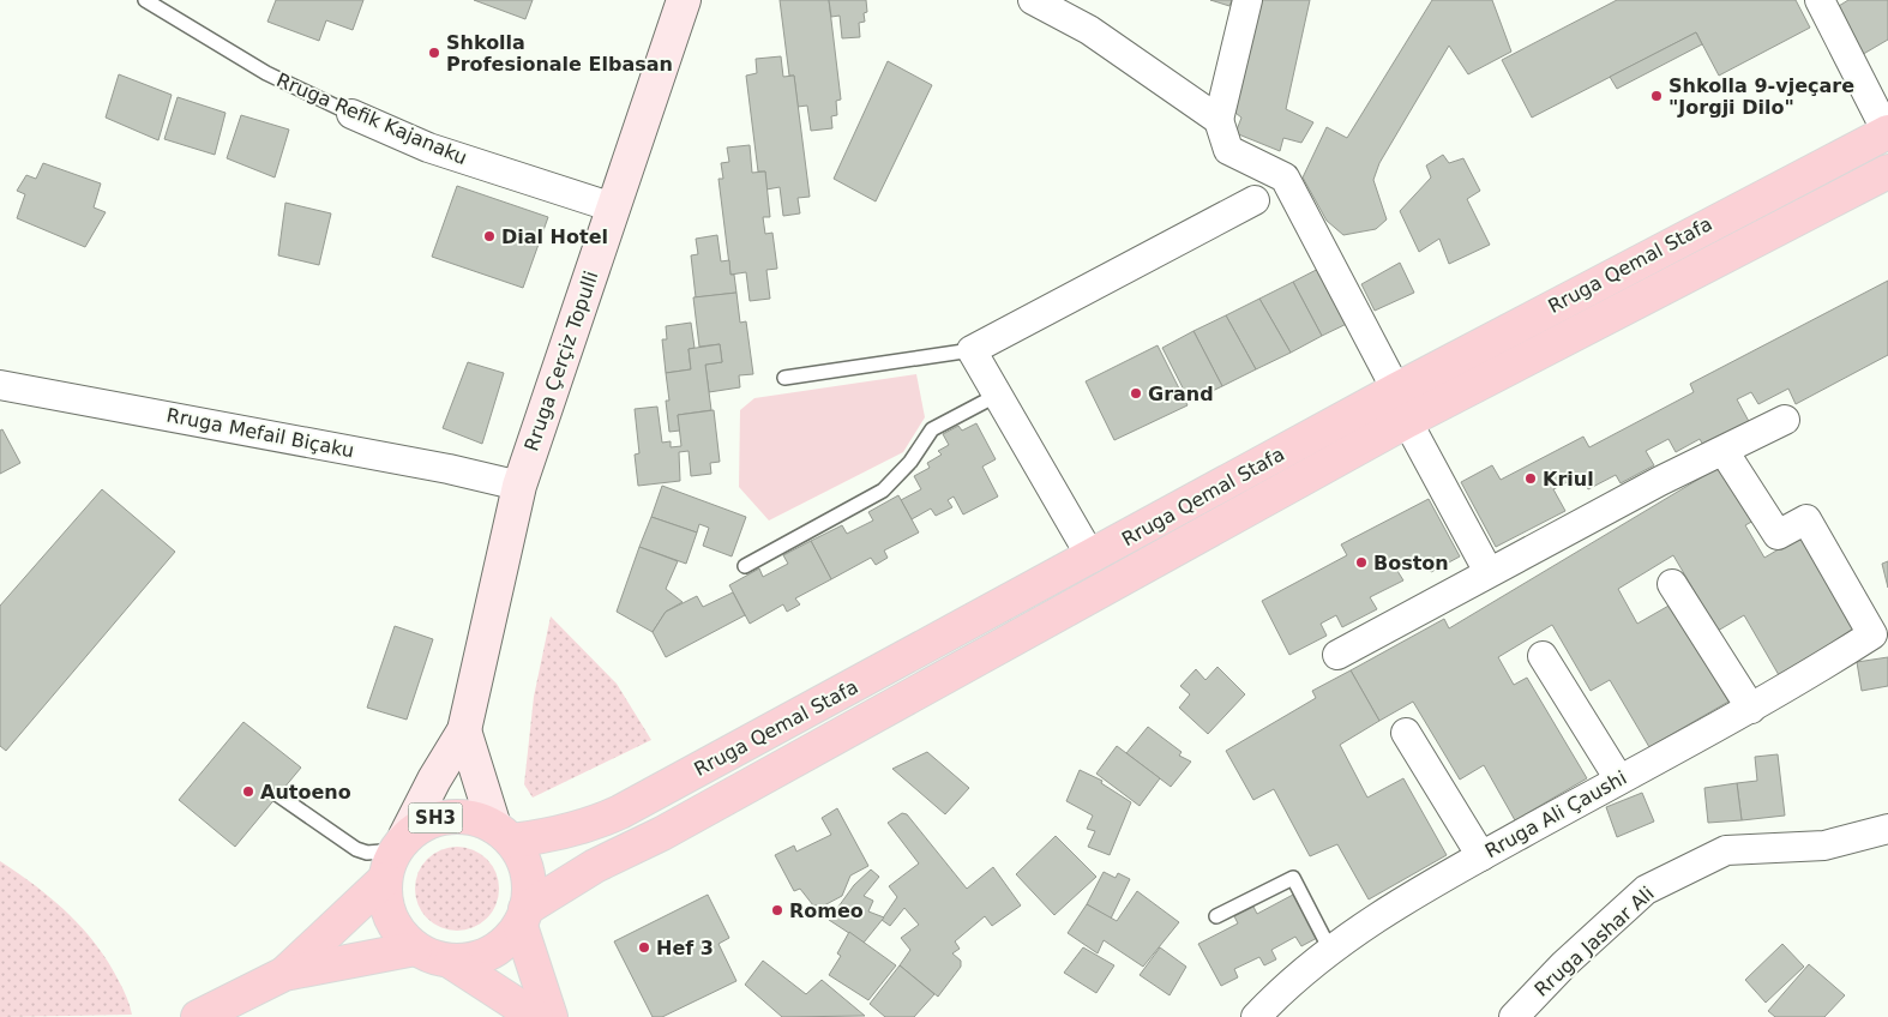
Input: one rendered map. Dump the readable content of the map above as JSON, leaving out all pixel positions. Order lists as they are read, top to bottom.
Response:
{
  "streets": {
    "main road": ["Rruga Qemal Stafa", "Rruga Çerçiz Topulli", "SH3"],
    "street": [
      "Rruga Refik Kajanaku",
      "Rruga Mefail Biçaku",
      "Rruga Ali Çaushi",
      "Rruga Jashar Ali"
    ]
  },
  "crossings": [
    ["Rruga Refik Kajanaku", "Rruga Çerçiz Topulli"],
    ["Rruga Qemal Stafa", "SH3"],
    ["Rruga Çerçiz Topulli", "Rruga Mefail Biçaku"]
  ],
  "places": [
    "Shkolla Profesionale Elbasan",
    "Shkolla 9-vjeçare \"Jorgji Dilo\"",
    "Dial Hotel",
    "Grand",
    "Kriul",
    "Boston",
    "Autoeno",
    "Romeo",
    "Hef 3"
  ]
}
